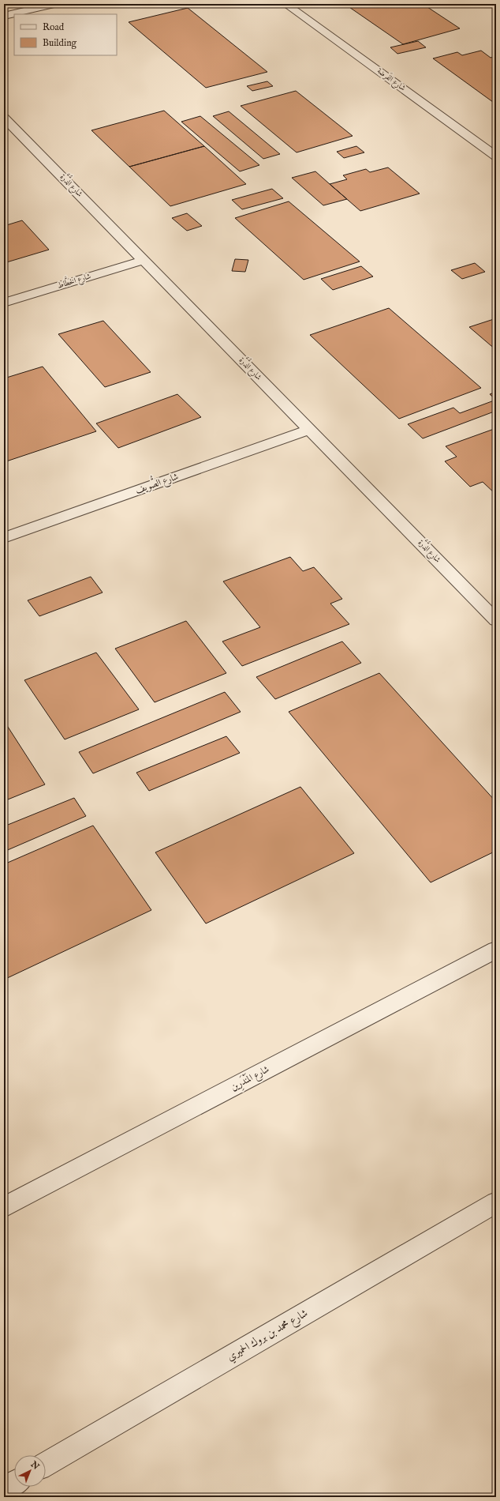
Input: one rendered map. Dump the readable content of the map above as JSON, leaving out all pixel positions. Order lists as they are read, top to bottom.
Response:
{
  "streets": {
    "street": [
      "شارع الفَرضة",
      "شارع الدُّرَّة",
      "شارع الخطَّاط",
      "شارع الصُّويف",
      "شارع المَنْدَرِين",
      "شارع محمد بن بروك الحميري"
    ]
  },
  "crossings": [
    ["شارع الدُّرَّة", "شارع الخطَّاط"],
    ["شارع الدُّرَّة", "شارع الصُّويف"]
  ],
  "legend": ["Road", "Building"],
  "north": "top right"
}
